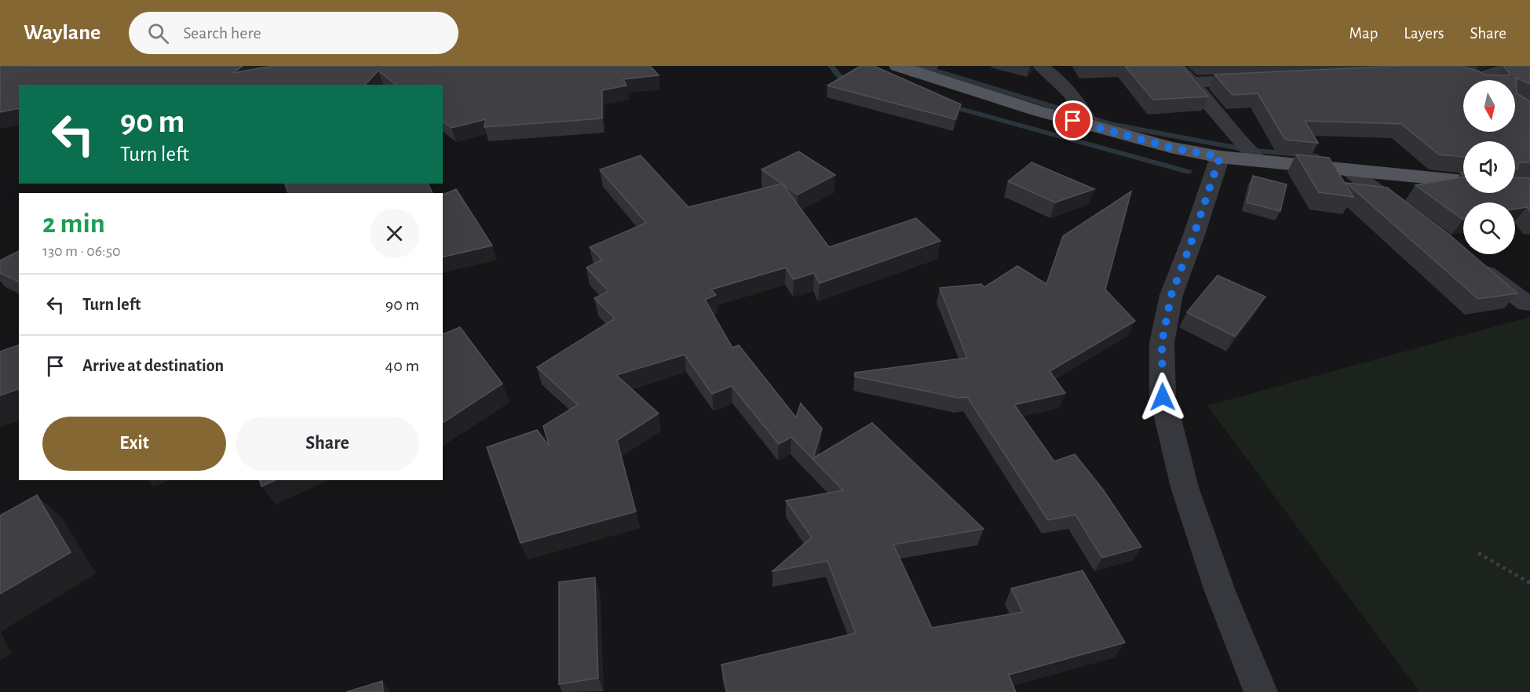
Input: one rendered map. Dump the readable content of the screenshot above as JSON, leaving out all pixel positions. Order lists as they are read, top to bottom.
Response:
{
  "north": "bottom",
  "page": {
    "header": "Waylane",
    "search": "Search here",
    "nav": ["Map", "Layers", "Share"],
    "turn": ["90 m", "Turn left"],
    "heading": ["2 min", "130 m · 06:50"],
    "list": [
      {
        "name": "Turn left",
        "value": "90 m"
      },
      {
        "name": "Arrive at destination",
        "value": "40 m"
      }
    ],
    "buttons": ["Exit", "Share"]
  }
}
